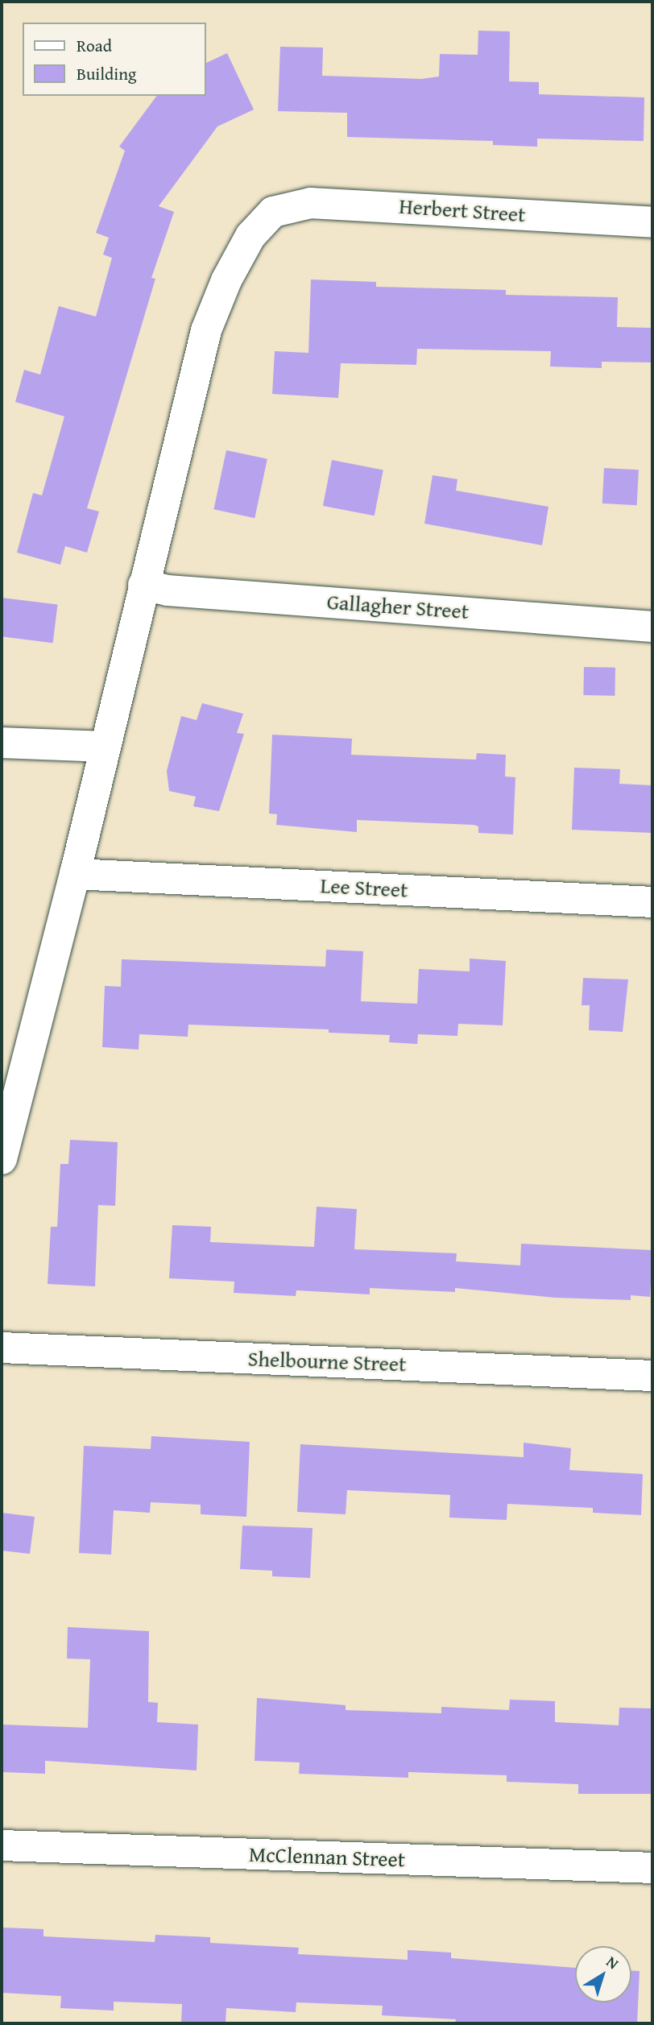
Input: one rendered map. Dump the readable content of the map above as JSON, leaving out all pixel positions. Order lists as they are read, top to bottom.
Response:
{
  "streets": {
    "street": [
      "Herbert Street",
      "Gallagher Street",
      "Lee Street",
      "Shelbourne Street",
      "McClennan Street"
    ]
  },
  "crossings": [
    ["Herbert Street", "Gallagher Street"]
  ],
  "legend": ["Road", "Building"],
  "north": "top right"
}
